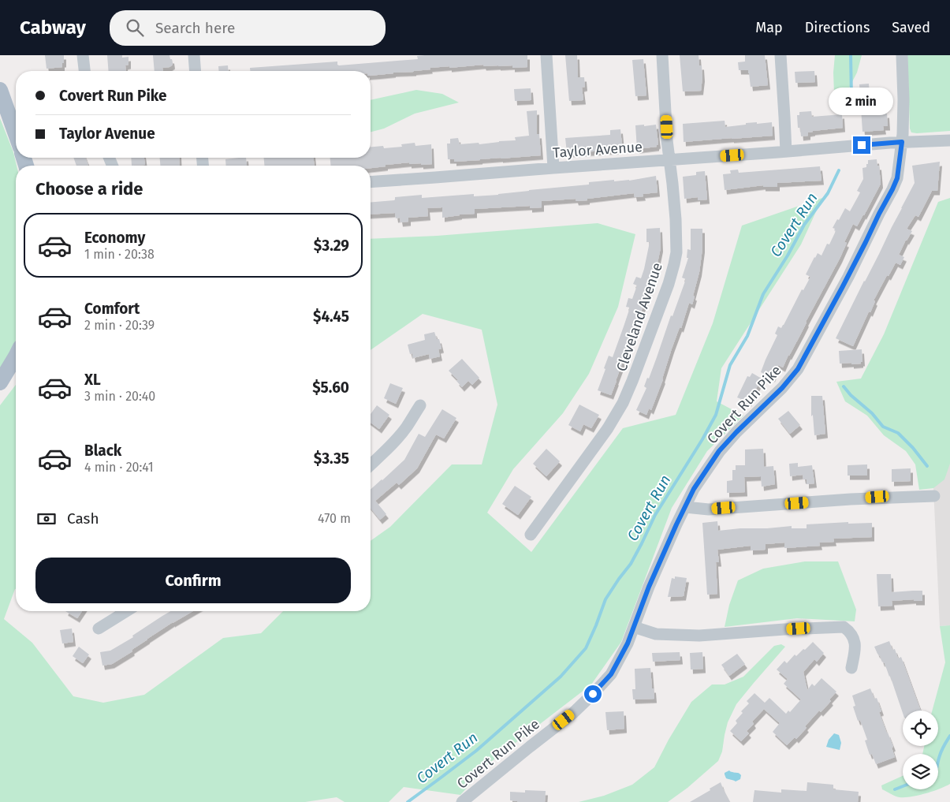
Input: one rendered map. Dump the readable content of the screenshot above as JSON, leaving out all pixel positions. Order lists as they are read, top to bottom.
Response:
{
  "streets": {
    "street": ["Taylor Avenue", "Cleveland Avenue", "Covert Run Pike"]
  },
  "crossings": [
    ["Taylor Avenue", "Cleveland Avenue"],
    ["Taylor Avenue", "Covert Run Pike"]
  ],
  "water": ["Covert Run"],
  "page": {
    "header": "Cabway",
    "search": "Search here",
    "nav": ["Map", "Directions", "Saved"],
    "banner": ["Covert Run Pike", "Taylor Avenue"],
    "bubble": "2 min",
    "heading": "Choose a ride",
    "list": [
      {
        "name": "Economy",
        "note": "1 min · 20:38",
        "value": "$3.29"
      },
      {
        "name": "Comfort",
        "note": "2 min · 20:39",
        "value": "$4.45"
      },
      {
        "name": "XL",
        "note": "3 min · 20:40",
        "value": "$5.60"
      },
      {
        "name": "Black",
        "note": "4 min · 20:41",
        "value": "$3.35"
      }
    ],
    "pay": ["Cash", "470 m"],
    "buttons": "Confirm"
  }
}
